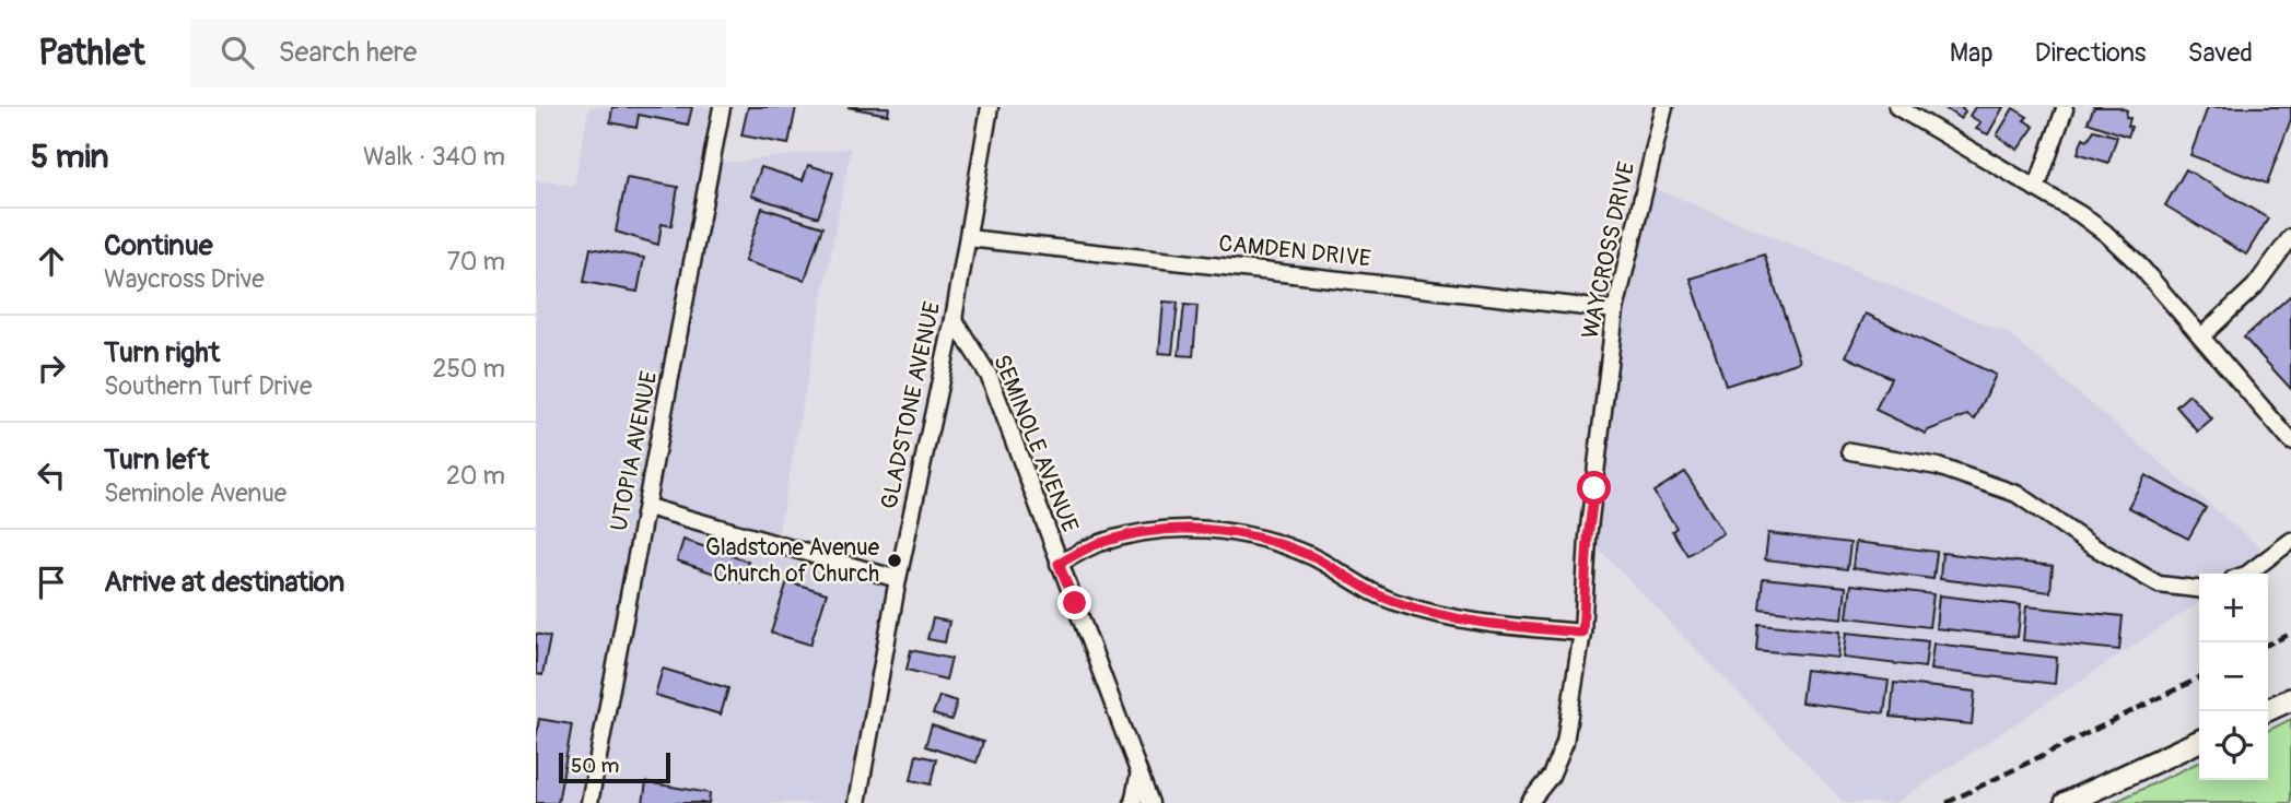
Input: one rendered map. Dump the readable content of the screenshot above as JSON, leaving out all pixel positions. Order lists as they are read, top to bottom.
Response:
{
  "streets": {
    "street": [
      "WAYCROSS DRIVE",
      "CAMDEN DRIVE",
      "GLADSTONE AVENUE",
      "SEMINOLE AVENUE",
      "UTOPIA AVENUE"
    ]
  },
  "crossings": [
    ["WAYCROSS DRIVE", "CAMDEN DRIVE"],
    ["CAMDEN DRIVE", "GLADSTONE AVENUE"],
    ["GLADSTONE AVENUE", "SEMINOLE AVENUE"]
  ],
  "places": ["Gladstone Avenue Church of Church"],
  "scale_bar": "50 m",
  "page": {
    "header": "Pathlet",
    "search": "Search here",
    "nav": ["Map", "Directions", "Saved"],
    "heading": ["5 min", "Walk · 340 m"],
    "list": [
      ["Continue", "Waycross Drive", "70 m"],
      ["Turn right", "Southern Turf Drive", "250 m"],
      ["Turn left", "Seminole Avenue", "20 m"],
      "Arrive at destination"
    ],
    "map_buttons": ["+", "−"],
    "scale": "50 m"
  }
}
